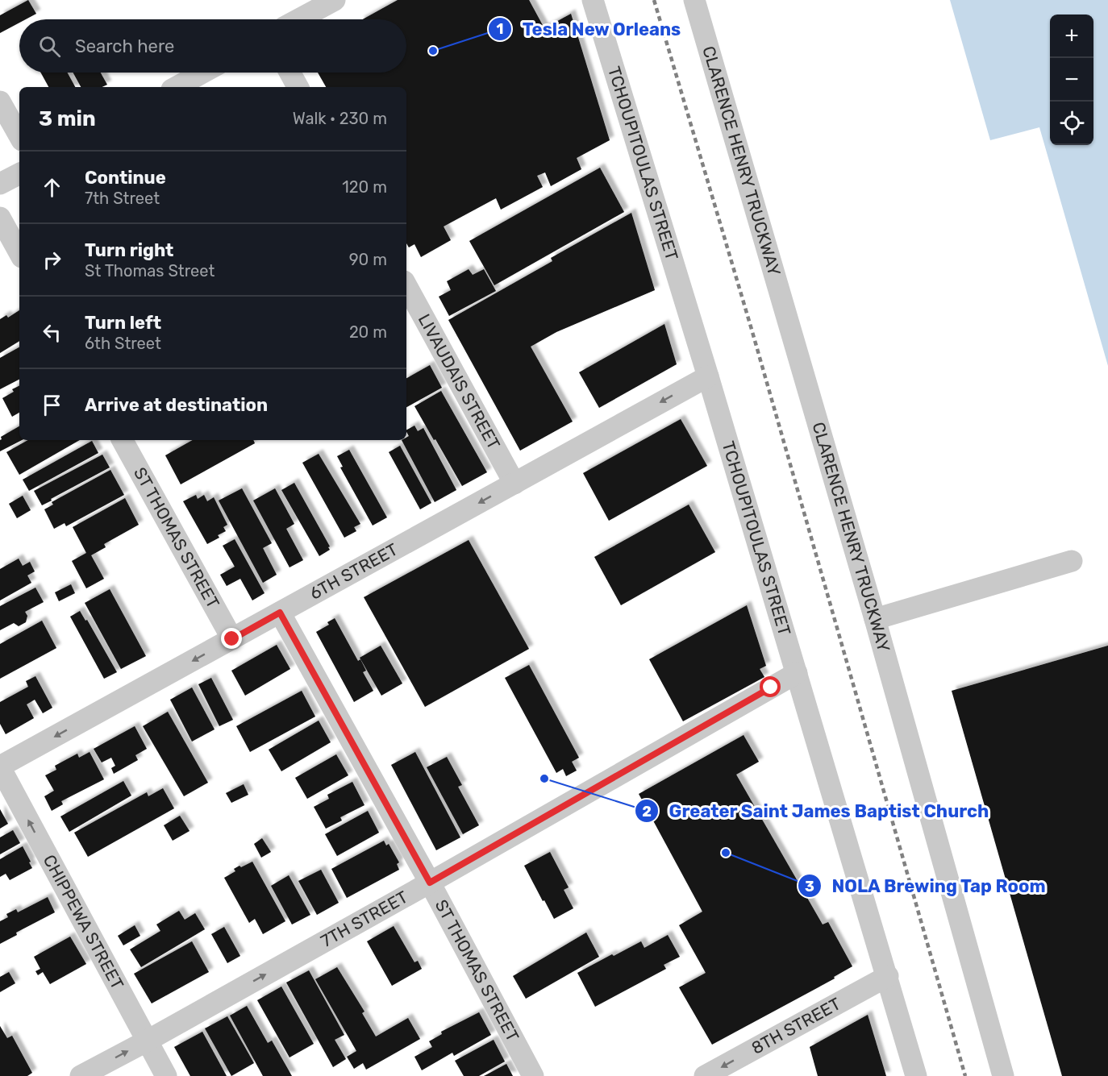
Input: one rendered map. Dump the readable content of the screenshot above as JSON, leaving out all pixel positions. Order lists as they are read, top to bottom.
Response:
{
  "streets": {
    "street": [
      "CLARENCE HENRY TRUCKWAY",
      "TCHOUPITOULAS STREET",
      "LIVAUDAIS STREET",
      "ST THOMAS STREET",
      "6TH STREET",
      "7TH STREET",
      "CHIPPEWA STREET",
      "8TH STREET"
    ]
  },
  "crossings": [
    ["TCHOUPITOULAS STREET", "6TH STREET"],
    ["TCHOUPITOULAS STREET", "7TH STREET"],
    ["TCHOUPITOULAS STREET", "8TH STREET"],
    ["LIVAUDAIS STREET", "6TH STREET"],
    ["ST THOMAS STREET", "6TH STREET"],
    ["ST THOMAS STREET", "7TH STREET"],
    ["6TH STREET", "CHIPPEWA STREET"],
    ["7TH STREET", "CHIPPEWA STREET"]
  ],
  "one_way": [
    "6TH STREET",
    "7TH STREET",
    "CHIPPEWA STREET",
    "8TH STREET"
  ],
  "places": ["Tesla New Orleans", "Greater Saint James Baptist Church", "NOLA Brewing Tap Room"],
  "page": {
    "map_buttons": ["+", "−"],
    "search": "Search here",
    "heading": ["3 min", "Walk · 230 m"],
    "list": [
      ["Continue", "7th Street", "120 m"],
      ["Turn right", "St Thomas Street", "90 m"],
      ["Turn left", "6th Street", "20 m"],
      "Arrive at destination"
    ]
  }
}
